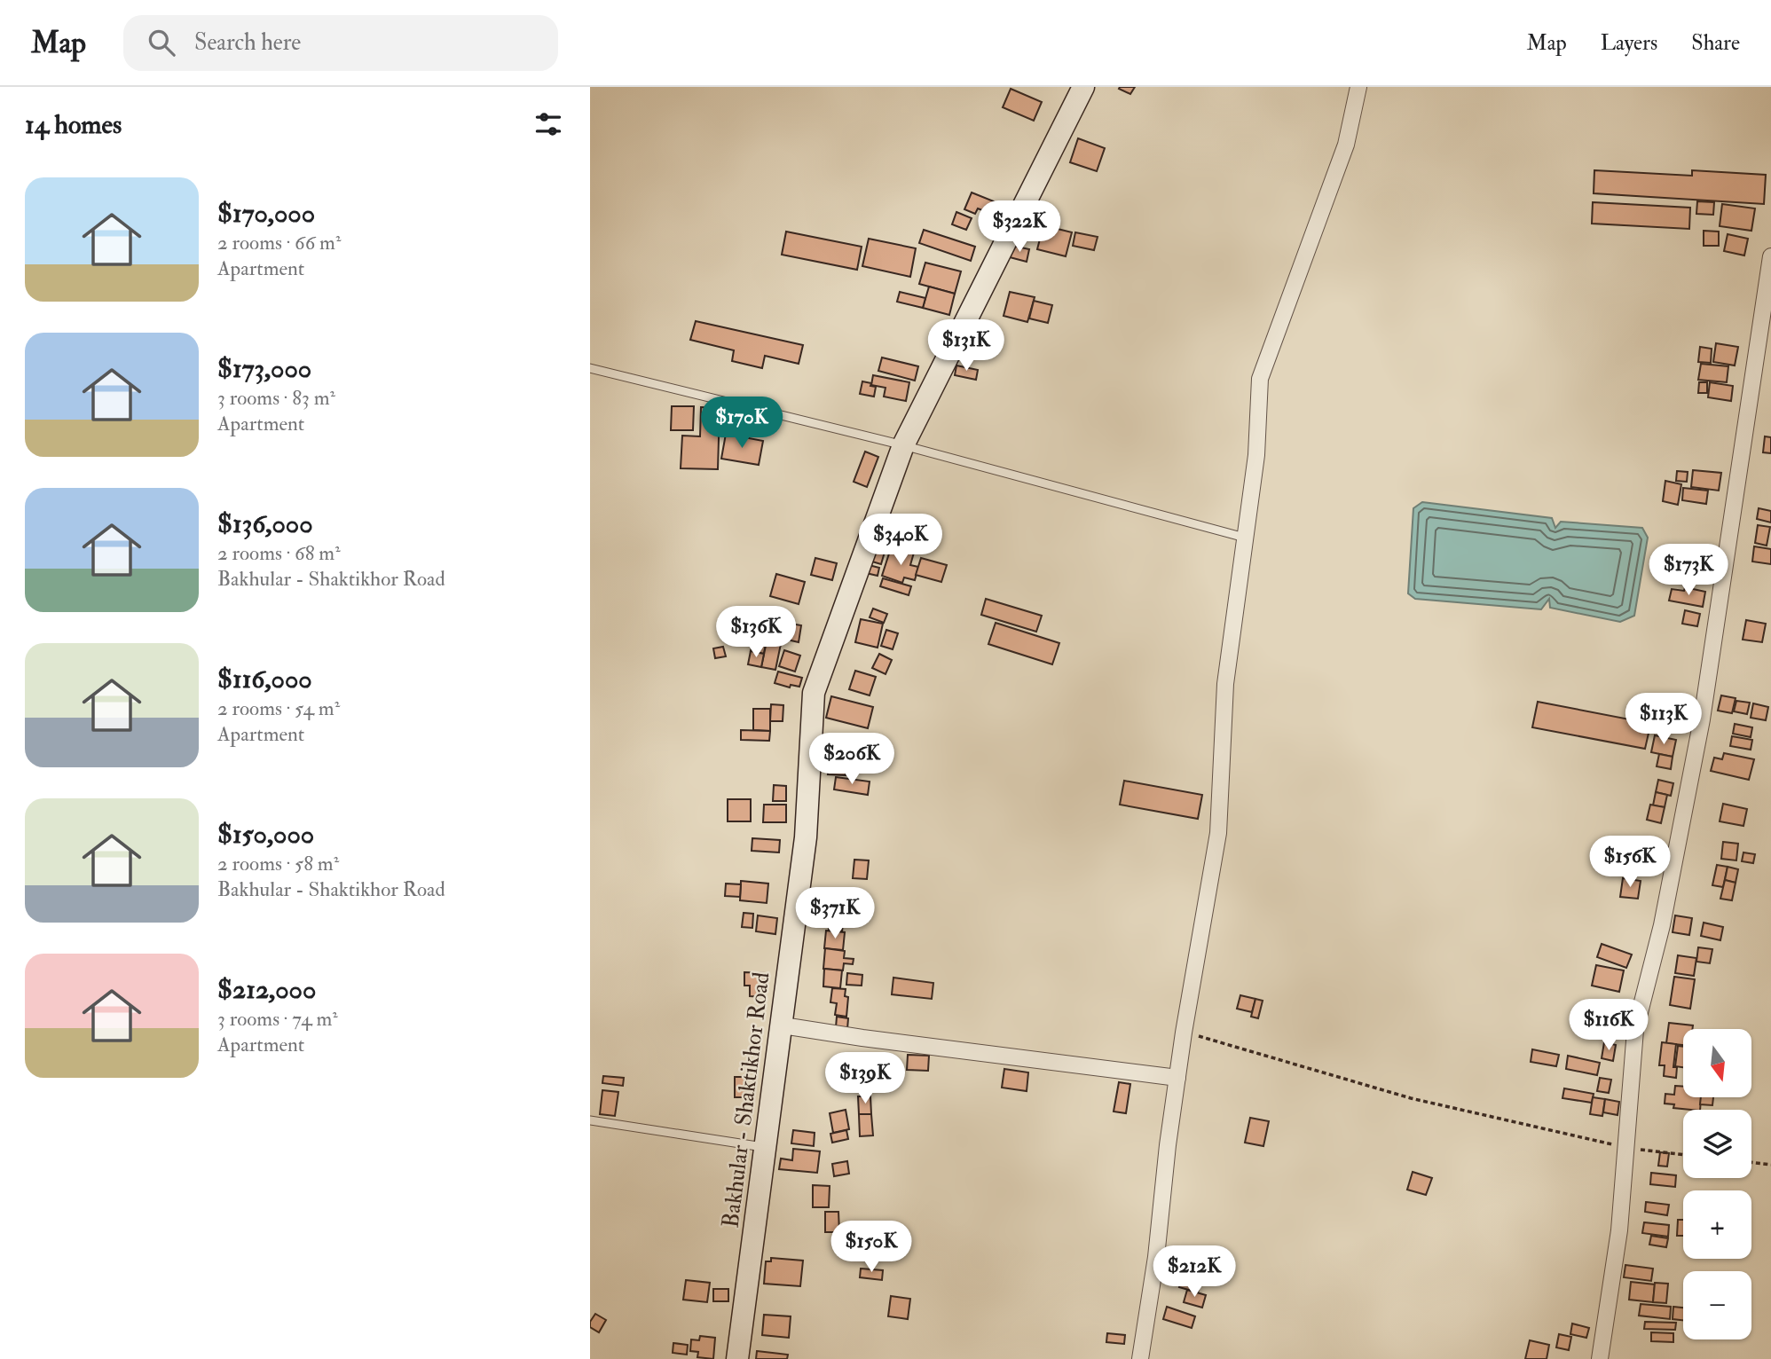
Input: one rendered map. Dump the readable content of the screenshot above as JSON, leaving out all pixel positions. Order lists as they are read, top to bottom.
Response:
{
  "streets": {
    "street": ["Bakhular - Shaktikhor Road"]
  },
  "north": "bottom",
  "page": {
    "header": "Map",
    "search": "Search here",
    "nav": ["Map", "Layers", "Share"],
    "heading": "14 homes",
    "list": [
      {
        "name": "$170,000",
        "note": "2 rooms · 66 m² · Apartment"
      },
      {
        "name": "$173,000",
        "note": "3 rooms · 83 m² · Apartment"
      },
      {
        "name": "$136,000",
        "note": "2 rooms · 68 m² · Bakhular - Shaktikhor Road"
      },
      {
        "name": "$116,000",
        "note": "2 rooms · 54 m² · Apartment"
      },
      {
        "name": "$150,000",
        "note": "2 rooms · 58 m² · Bakhular - Shaktikhor Road"
      },
      {
        "name": "$212,000",
        "note": "3 rooms · 74 m² · Apartment"
      }
    ],
    "price": [
      "$322K",
      "$131K",
      "$170K",
      "$340K",
      "$173K",
      "$136K",
      "$113K",
      "$206K",
      "$156K",
      "$371K",
      "$116K",
      "$139K",
      "$150K",
      "$212K"
    ],
    "map_buttons": ["+", "−"]
  }
}
